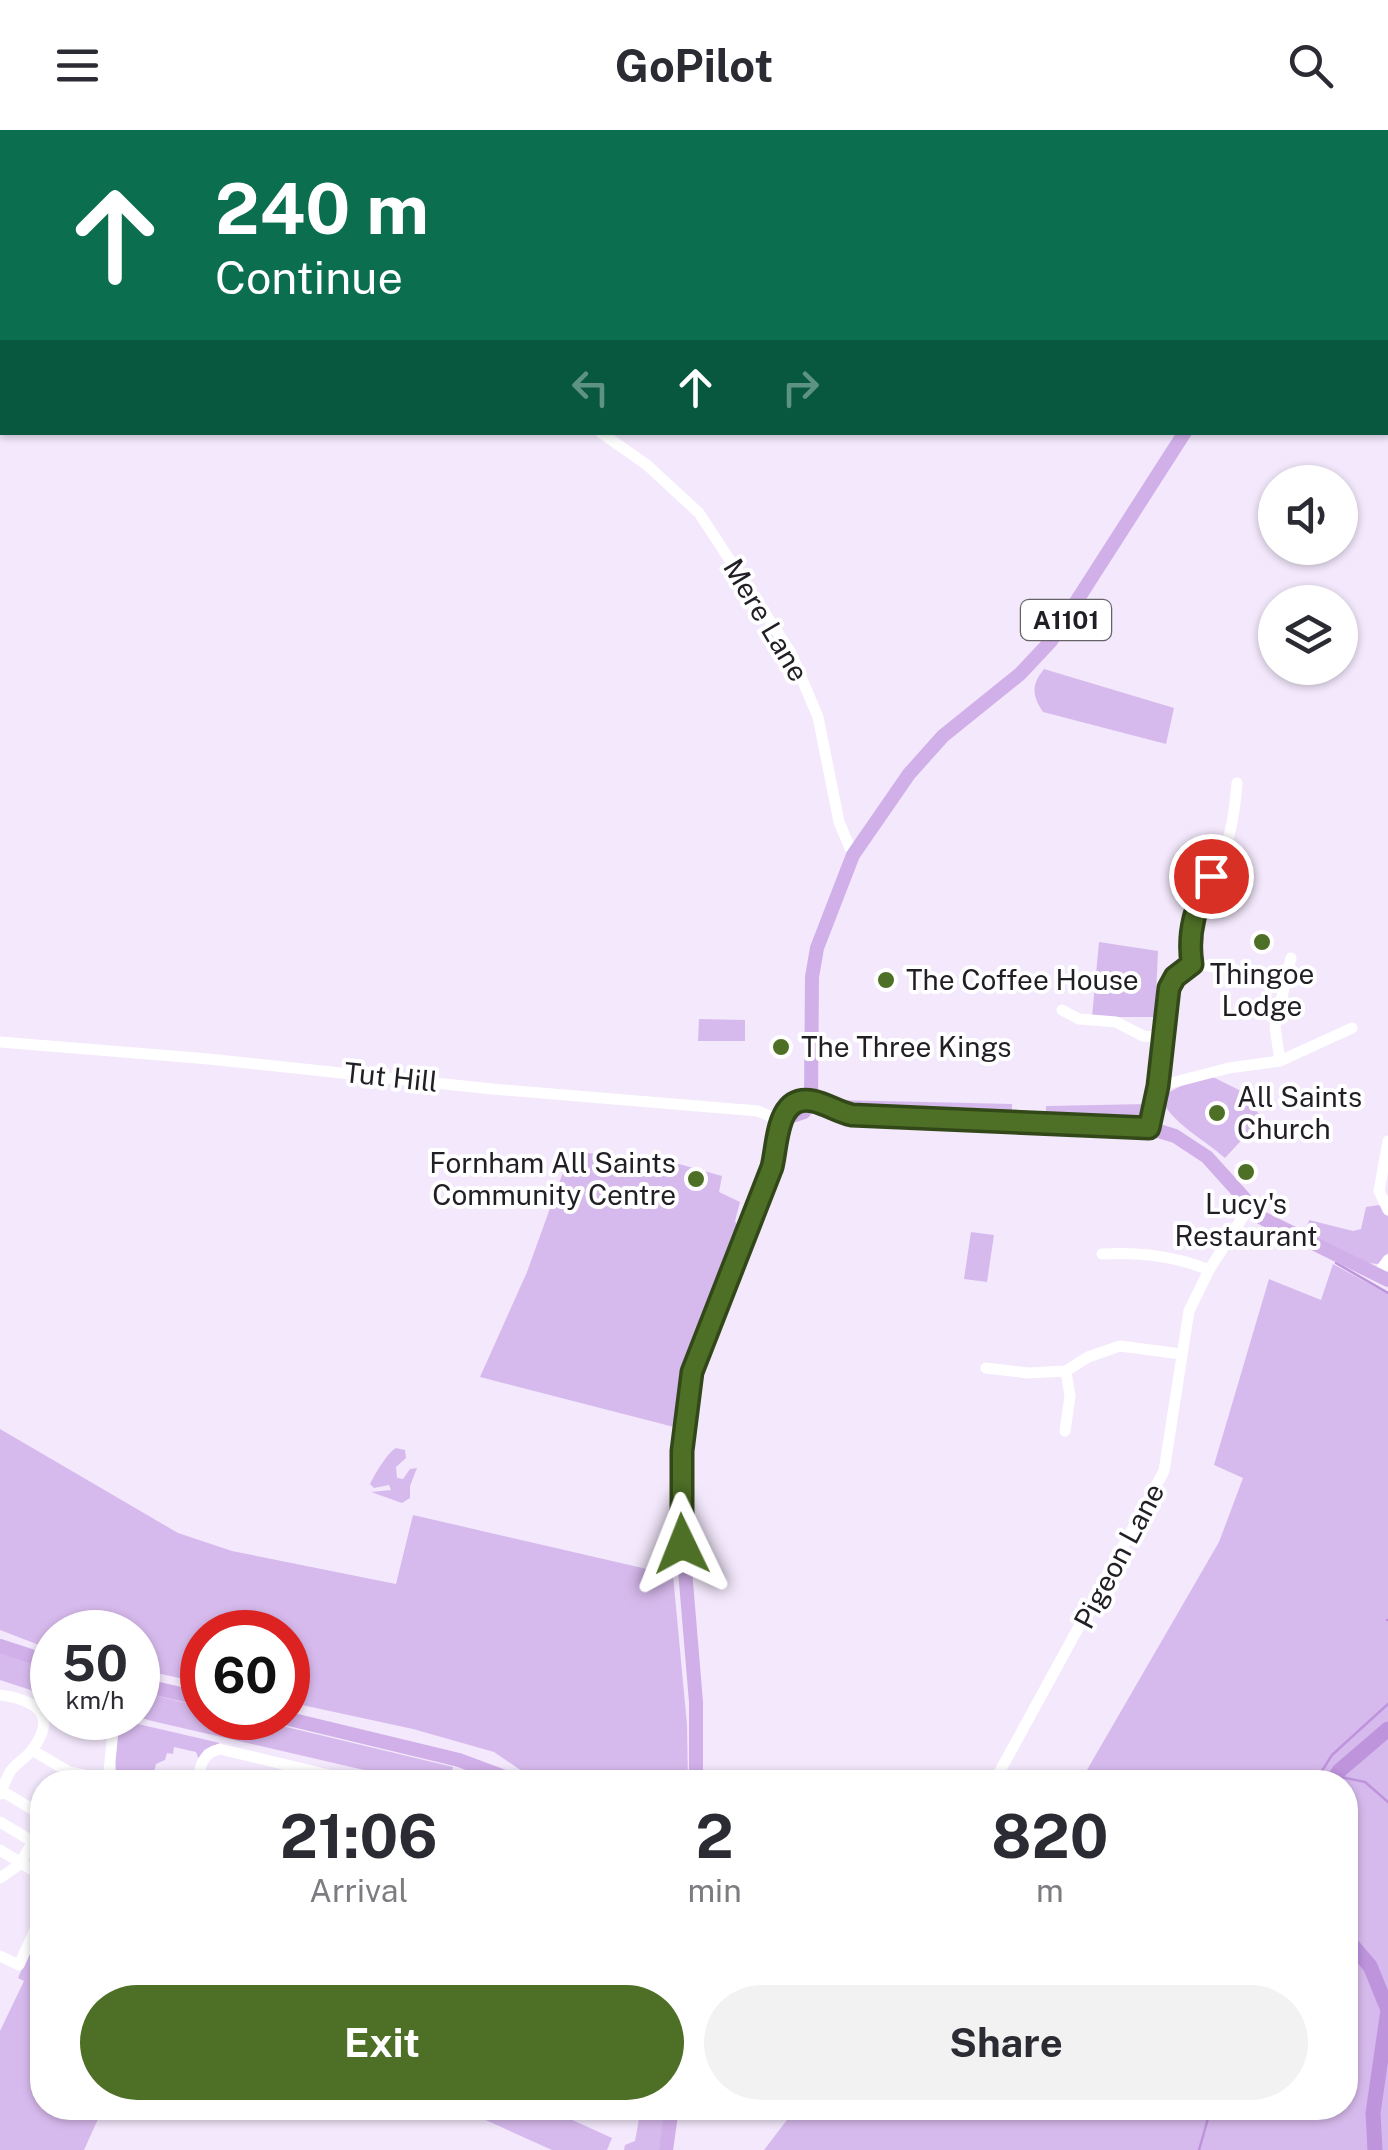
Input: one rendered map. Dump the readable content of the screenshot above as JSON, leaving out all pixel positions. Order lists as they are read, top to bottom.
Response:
{
  "streets": {
    "main road": ["A1101"],
    "street": ["Mere Lane", "Tut Hill", "Pigeon Lane"]
  },
  "crossings": [
    ["Mere Lane", "A1101"]
  ],
  "places": [
    "Thingoe Lodge",
    "The Coffee House",
    "The Three Kings",
    "All Saints Church",
    "Lucy's Restaurant",
    "Fornham All Saints Community Centre"
  ],
  "page": {
    "header": "GoPilot",
    "turn": ["240 m", "Continue"],
    "speed": "50 km/h",
    "limit": "60",
    "eta": [
      "21:06",
      "Arrival",
      "2",
      "min",
      "820",
      "m"
    ],
    "buttons": ["Exit", "Share"]
  }
}
